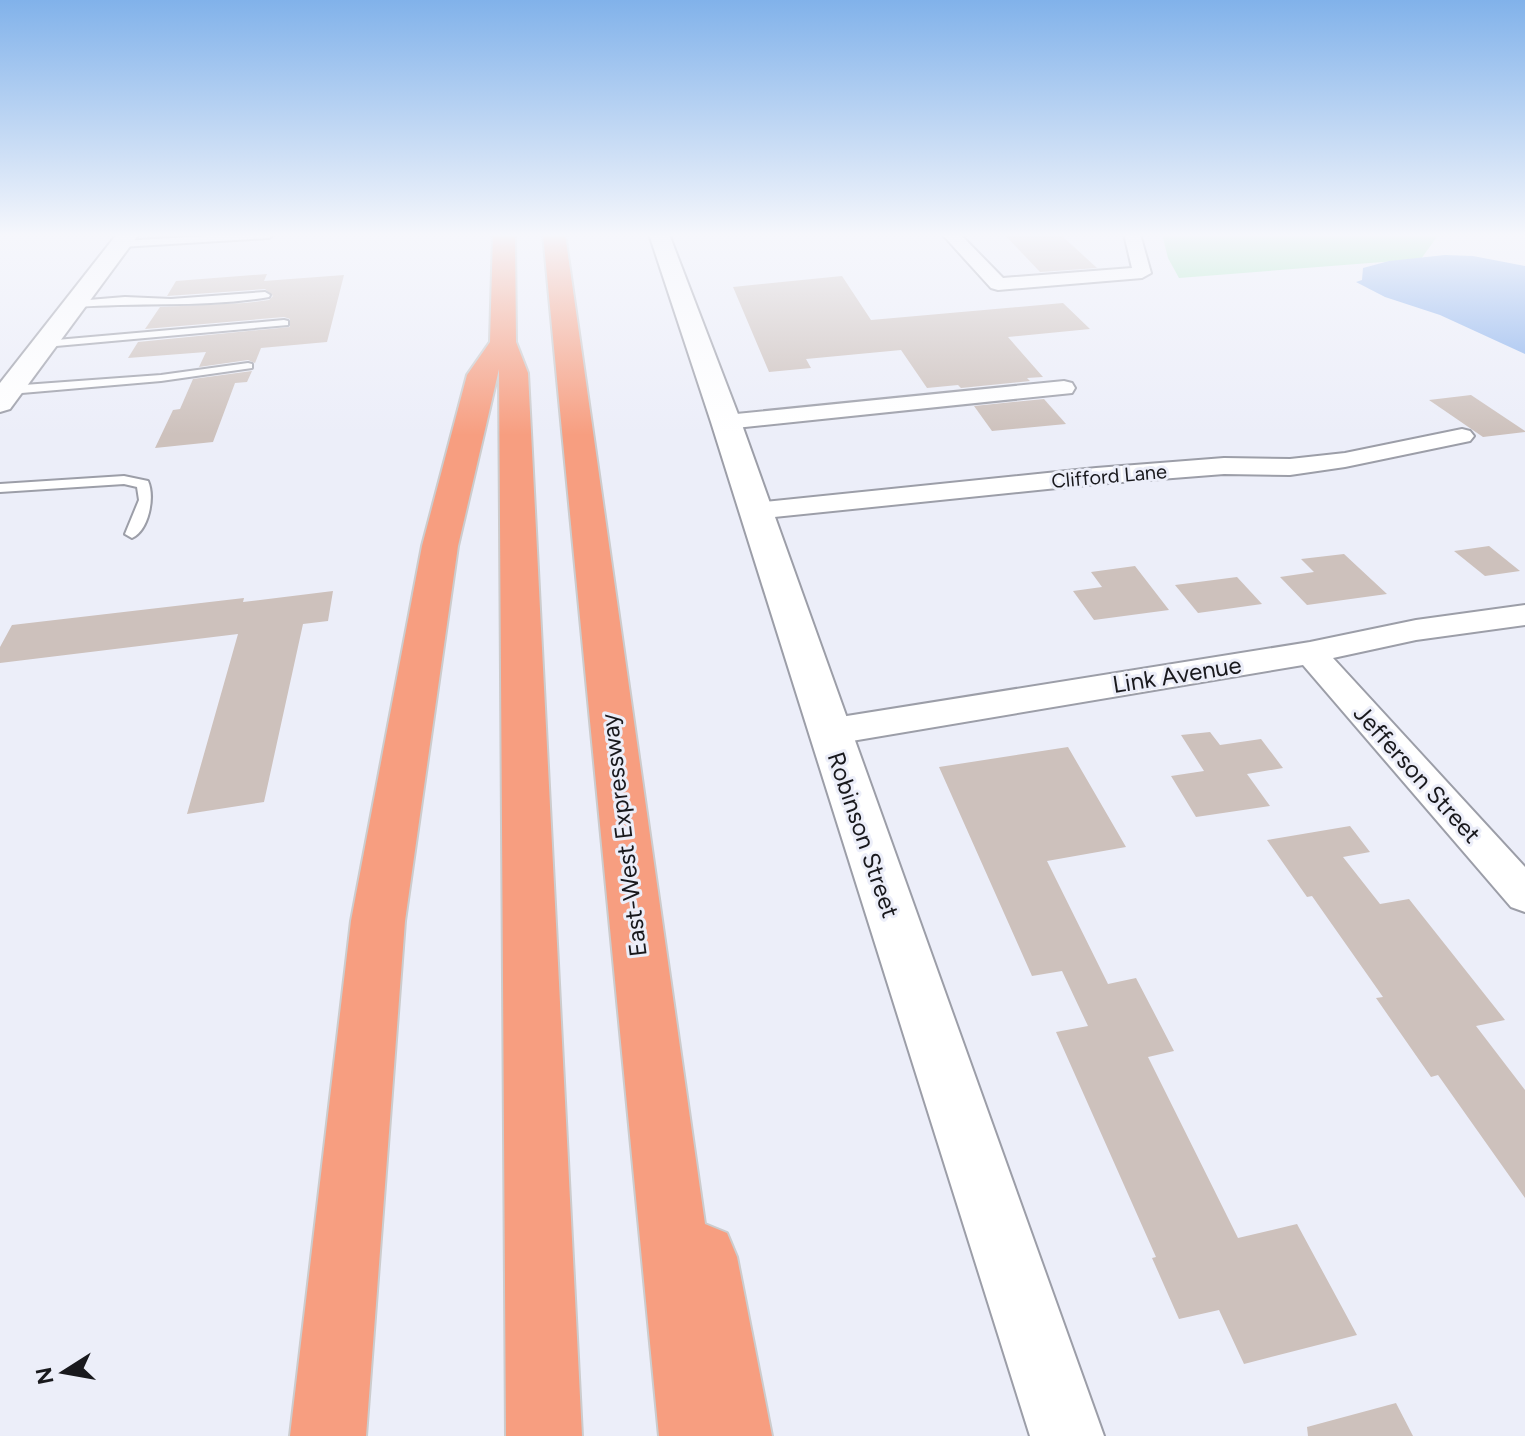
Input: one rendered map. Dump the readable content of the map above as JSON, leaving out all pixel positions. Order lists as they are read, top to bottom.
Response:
{
  "streets": {
    "highway": ["East-West Expressway"],
    "street": [
      "Clifford Lane",
      "Link Avenue",
      "Jefferson Street",
      "Robinson Street"
    ]
  },
  "crossings": [
    ["Clifford Lane", "Robinson Street"],
    ["Link Avenue", "Jefferson Street"],
    ["Link Avenue", "Robinson Street"]
  ],
  "north": "left"
}
